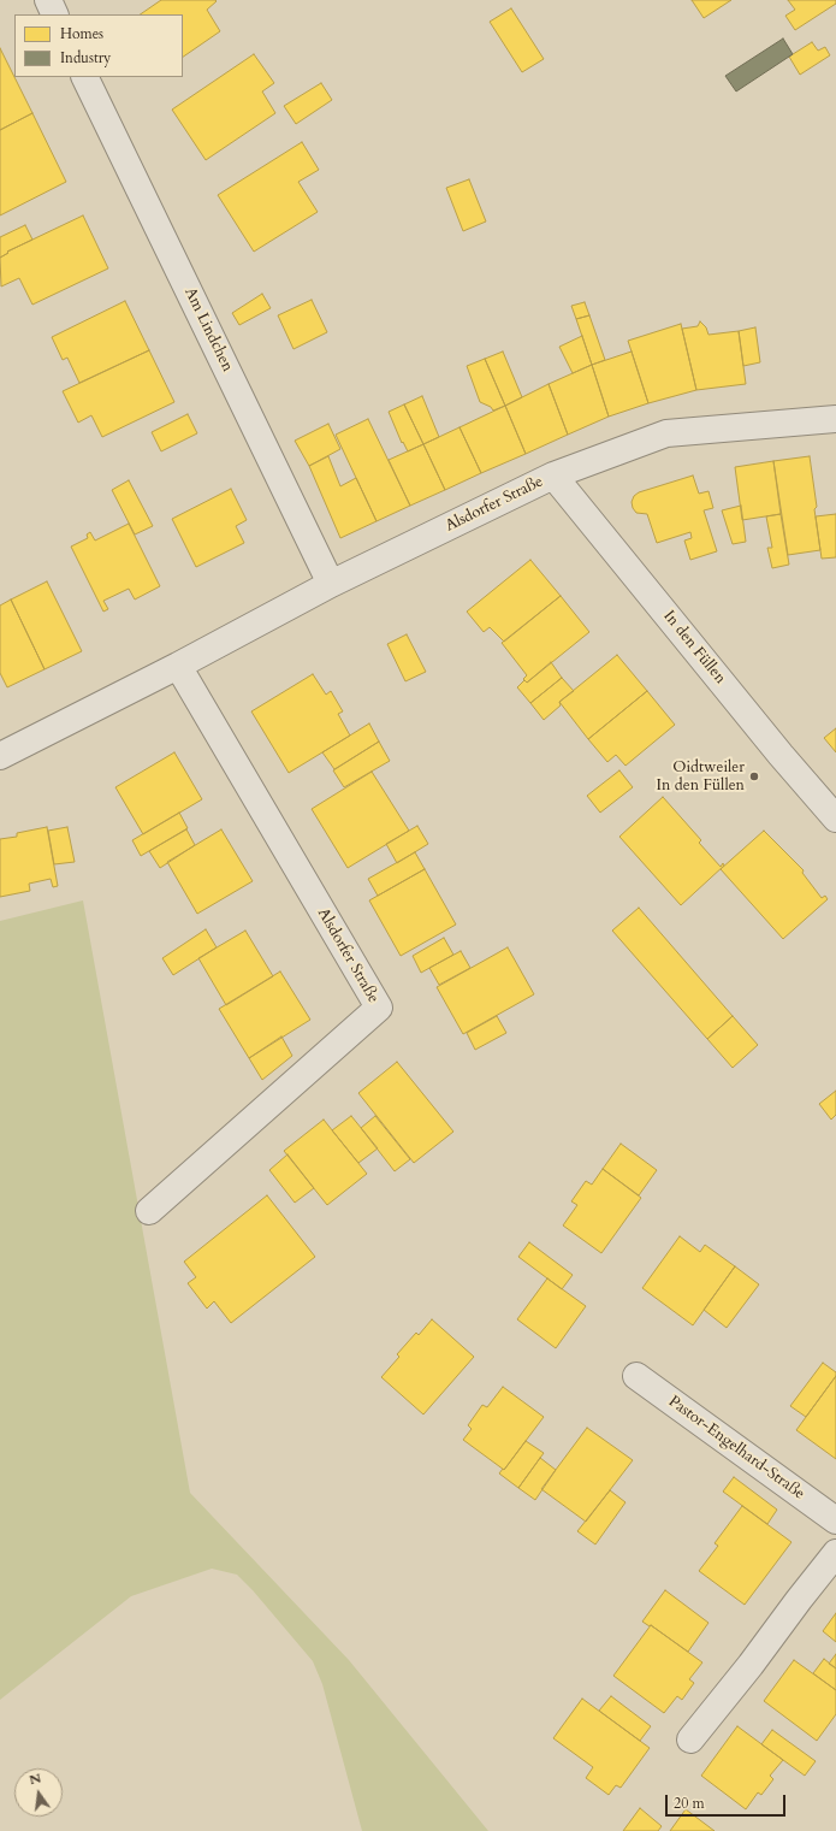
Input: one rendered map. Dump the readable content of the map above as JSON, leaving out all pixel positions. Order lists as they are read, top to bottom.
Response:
{
  "streets": {
    "street": [
      "Am Lindchen",
      "Alsdorfer Straße",
      "In den Füllen",
      "Pastor-Engelhard-Straße"
    ]
  },
  "crossings": [
    ["Am Lindchen", "Alsdorfer Straße"],
    ["Alsdorfer Straße", "In den Füllen"]
  ],
  "places": ["Oidtweiler In den Füllen"],
  "legend": ["Homes", "Industry"],
  "scale_bar": "20 m",
  "north": "top"
}
